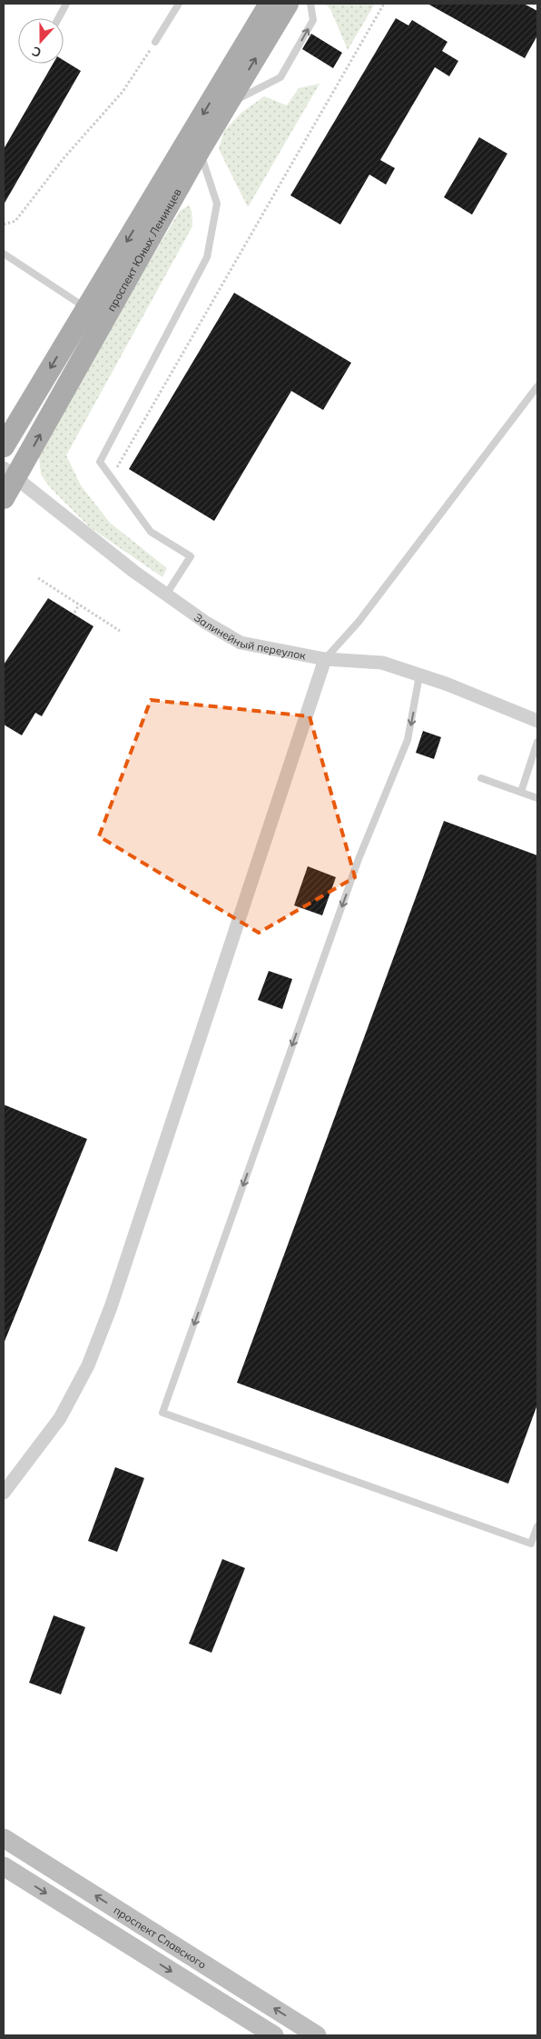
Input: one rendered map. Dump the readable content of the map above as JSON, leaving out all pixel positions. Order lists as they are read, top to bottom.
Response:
{
  "streets": {
    "main road": ["проспект Юных Ленинцев", "проспект Славского"],
    "street": ["Залинейный переулок"]
  },
  "crossings": [
    ["проспект Юных Ленинцев", "Залинейный переулок"]
  ],
  "north": "bottom"
}
